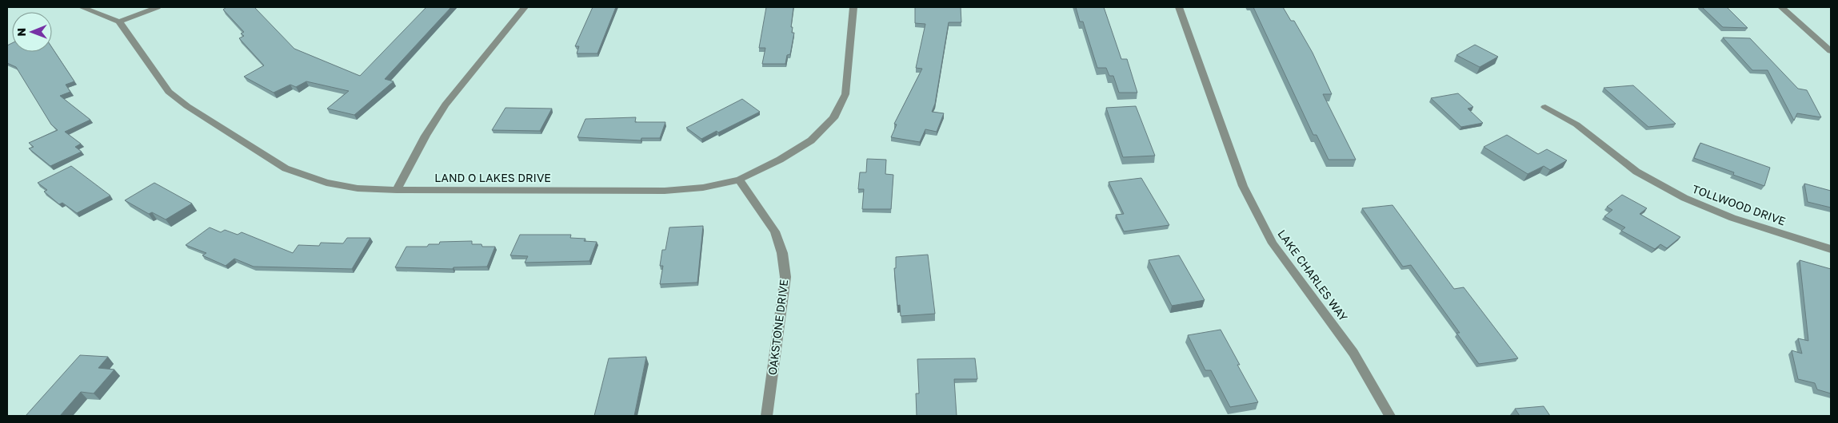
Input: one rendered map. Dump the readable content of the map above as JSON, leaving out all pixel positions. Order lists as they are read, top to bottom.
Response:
{
  "streets": {
    "street": [
      "LAND O LAKES DRIVE",
      "TOLLWOOD DRIVE",
      "LAKE CHARLES WAY",
      "OAKSTONE DRIVE"
    ]
  },
  "crossings": [
    ["LAND O LAKES DRIVE", "OAKSTONE DRIVE"]
  ],
  "north": "left"
}
